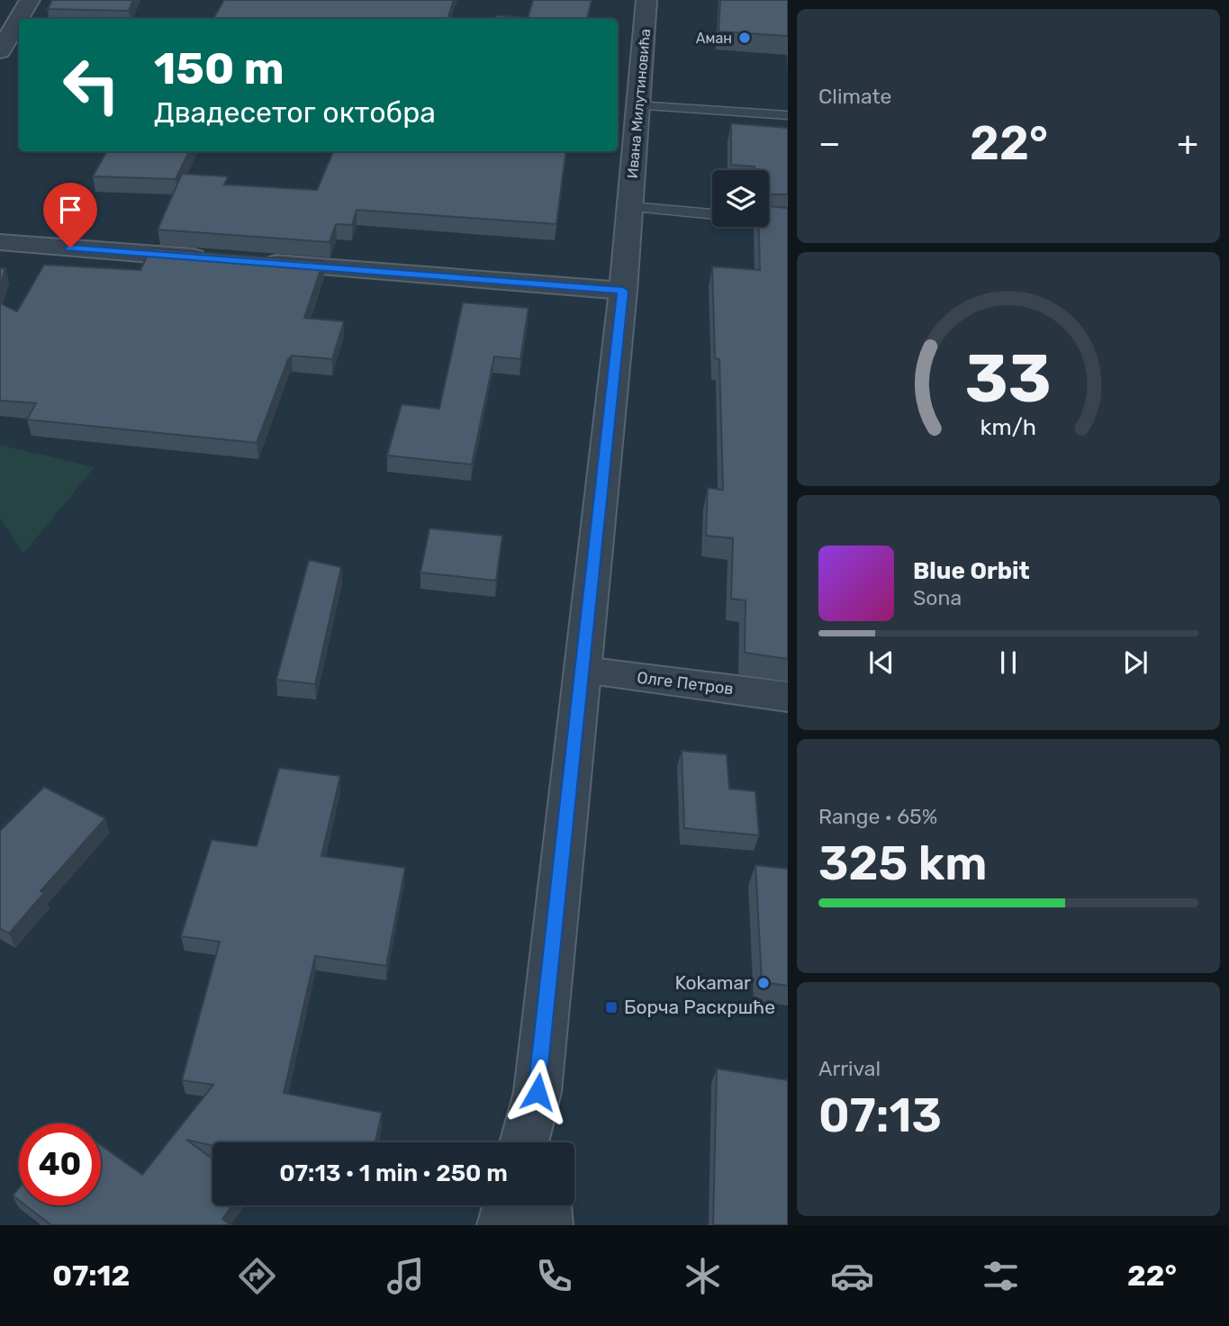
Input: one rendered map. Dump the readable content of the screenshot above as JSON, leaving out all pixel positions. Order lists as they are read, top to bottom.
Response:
{
  "streets": {
    "street": ["Ивана Милутиновића", "Олге Петров"]
  },
  "crossings": [
    ["Ивана Милутиновића", "Олге Петров"]
  ],
  "places": {
    "other": ["Аман", "Kokamar"],
    "transit": ["Борча Раскршће"]
  },
  "page": {
    "tile": [
      "Climate",
      ["Range · 65%", "325 km"],
      ["Arrival", "07:13"]
    ],
    "turn": ["150 m", "Двадесетог октобра"],
    "heat": ["−", "22°", "+"],
    "song": ["Blue Orbit", "Sona"],
    "limit": "40",
    "trip": "07:13 · 1 min · 250 m",
    "tabs": ["07:12", "22°"],
    "gauge": ["33", "km/h"]
  }
}
